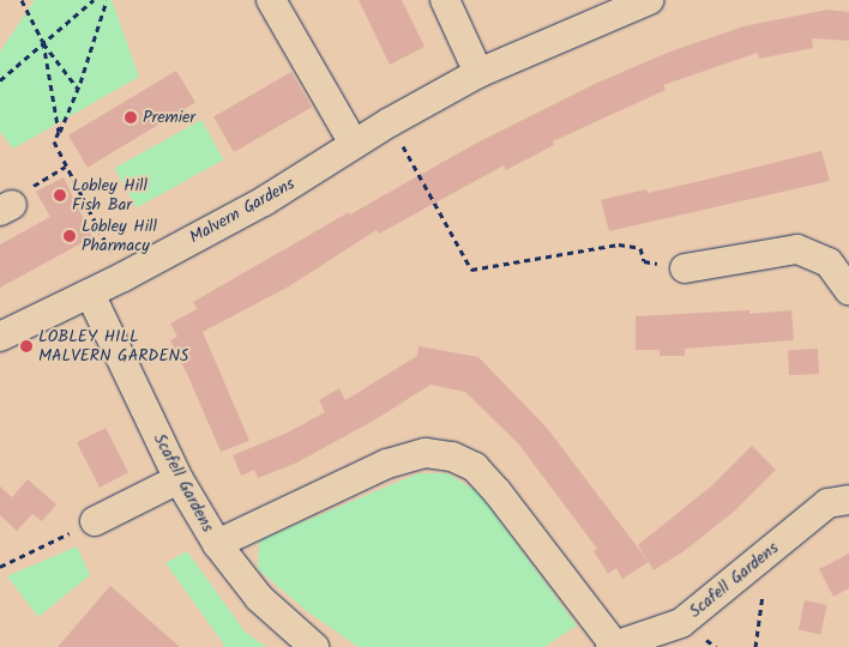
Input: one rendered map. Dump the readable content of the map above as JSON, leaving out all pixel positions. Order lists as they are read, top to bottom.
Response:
{
  "streets": {
    "street": ["Malvern Gardens", "Scafell Gardens"]
  },
  "crossings": [
    ["Malvern Gardens", "Scafell Gardens"]
  ],
  "places": [
    "Premier",
    "Lobley Hill Fish Bar",
    "Lobley Hill Pharmacy",
    "LOBLEY HILL MALVERN GARDENS"
  ]
}
